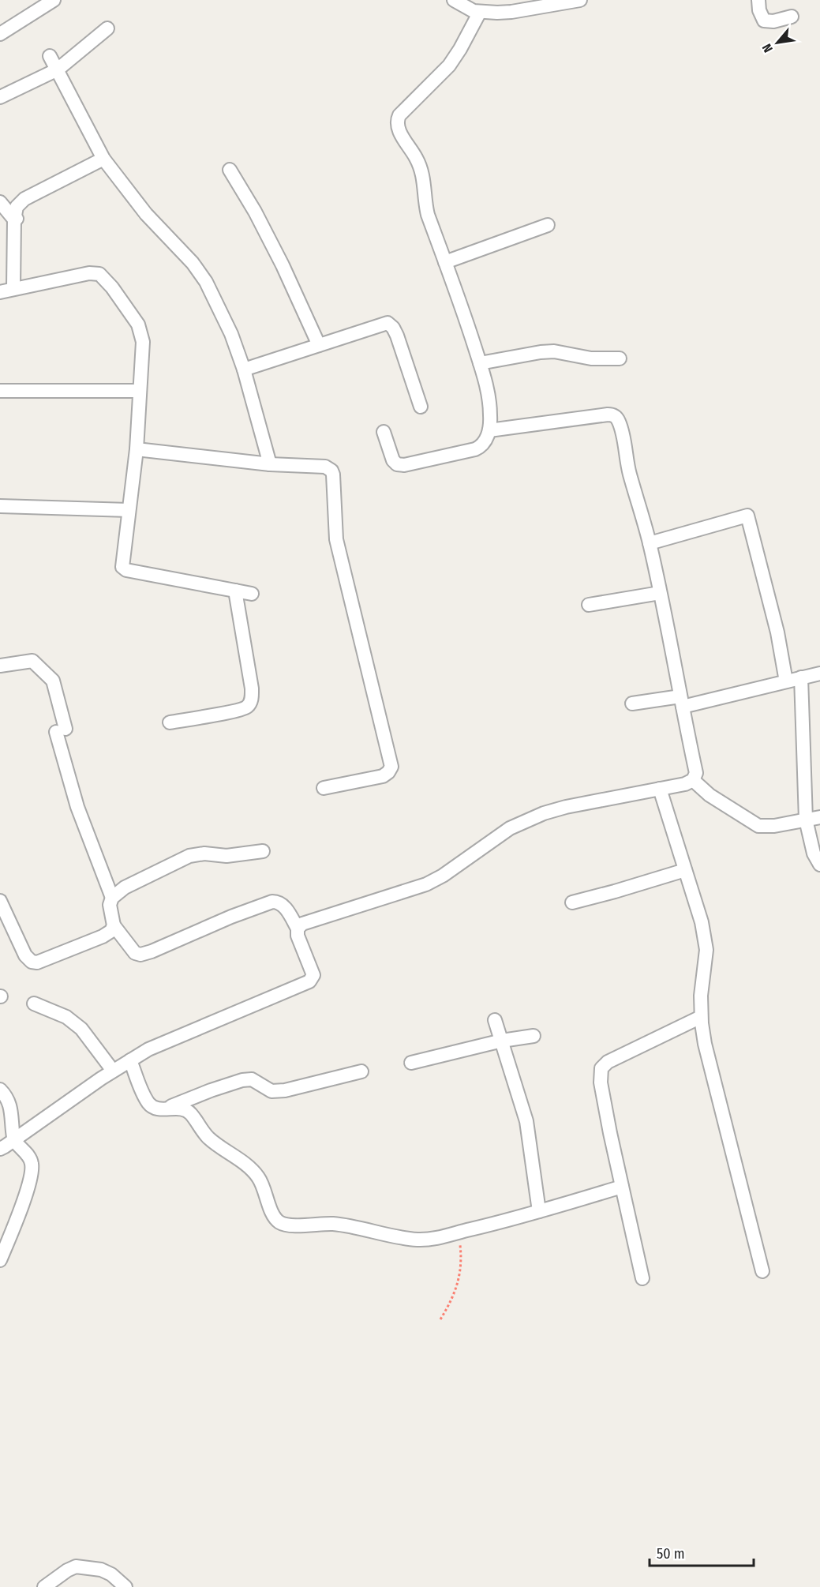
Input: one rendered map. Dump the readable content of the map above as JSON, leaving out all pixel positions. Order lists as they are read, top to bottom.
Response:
{
  "scale_bar": "50 m",
  "north": "bottom left"
}
